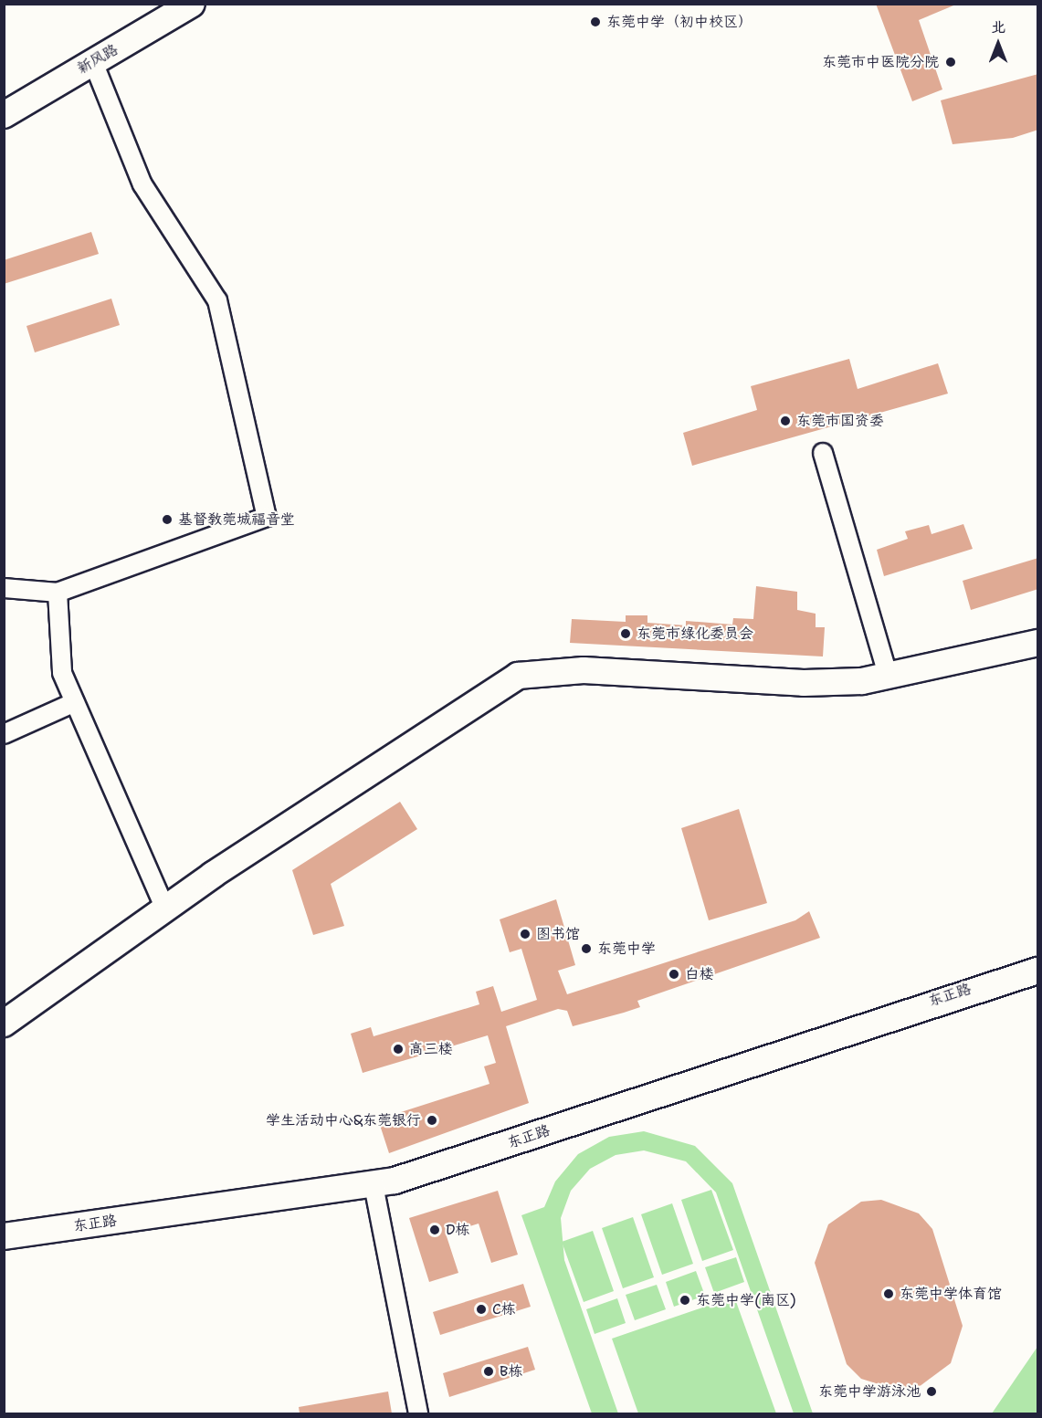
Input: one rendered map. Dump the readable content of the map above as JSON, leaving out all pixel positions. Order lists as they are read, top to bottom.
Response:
{
  "streets": {
    "street": ["新风路", "东正路"]
  },
  "places": [
    "东莞中学（初中校区）",
    "东莞市中医院分院",
    "东莞市国资委",
    "基督教莞城福音堂",
    "东莞市绿化委员会",
    "图书馆",
    "东莞中学",
    "白楼",
    "高三楼",
    "学生活动中心&东莞银行",
    "D栋",
    "东莞中学体育馆",
    "东莞中学(南区)",
    "C栋",
    "B栋",
    "东莞中学游泳池"
  ],
  "north": "top"
}
